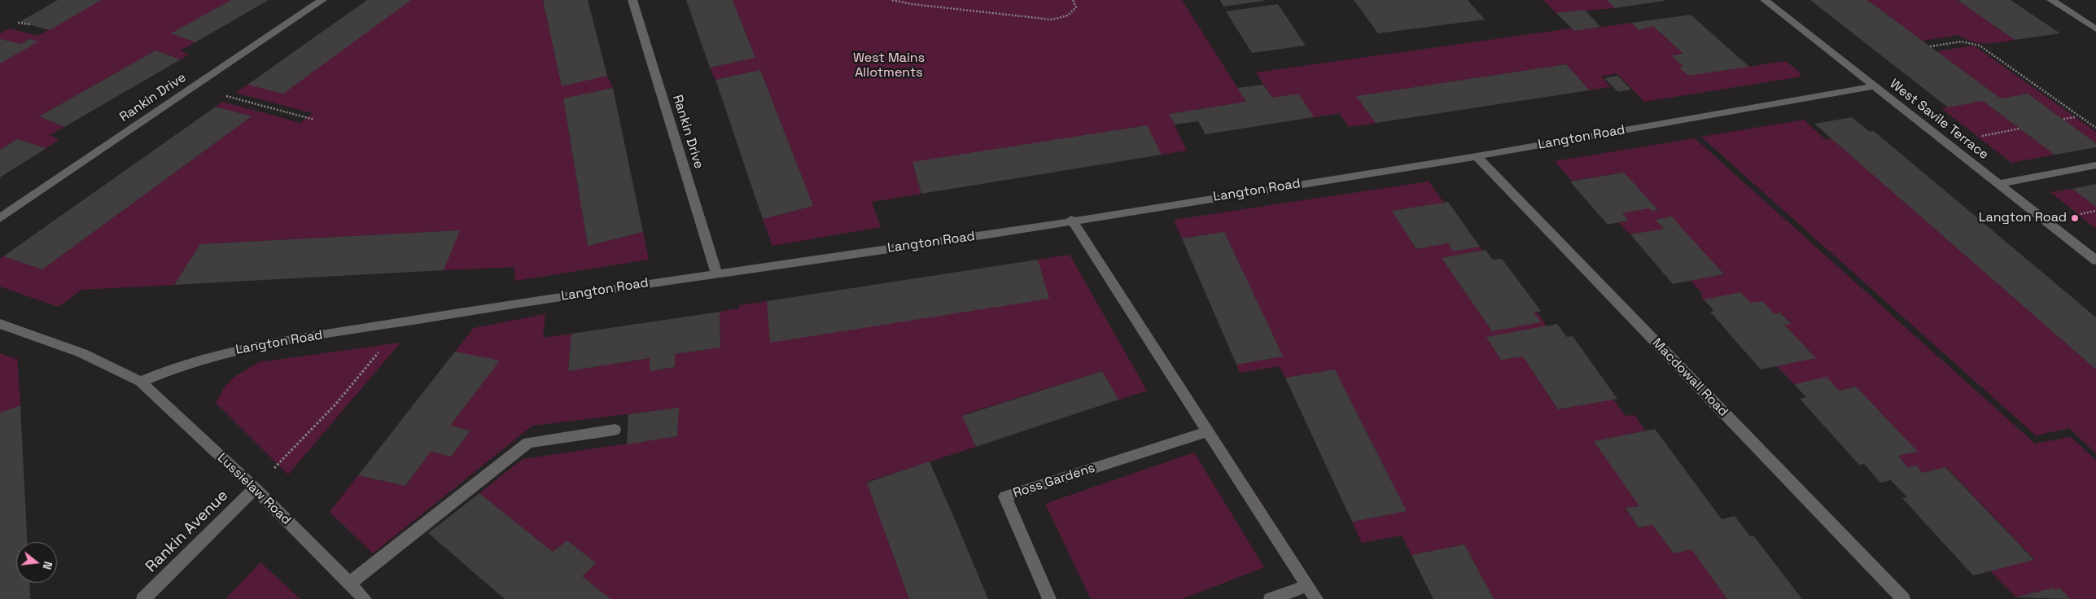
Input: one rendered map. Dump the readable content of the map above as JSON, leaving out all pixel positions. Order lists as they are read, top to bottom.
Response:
{
  "streets": {
    "street": [
      "Rankin Drive",
      "West Savile Terrace",
      "Langton Road",
      "Macdowall Road",
      "Ross Gardens",
      "Lussielaw Road",
      "Rankin Avenue"
    ]
  },
  "crossings": [
    ["Rankin Drive", "Langton Road"],
    ["West Savile Terrace", "Langton Road"],
    ["Langton Road", "Macdowall Road"],
    ["Langton Road", "Lussielaw Road"],
    ["Lussielaw Road", "Rankin Avenue"]
  ],
  "parks": ["West Mains Allotments"],
  "places": ["Langton Road"],
  "north": "right"
}
